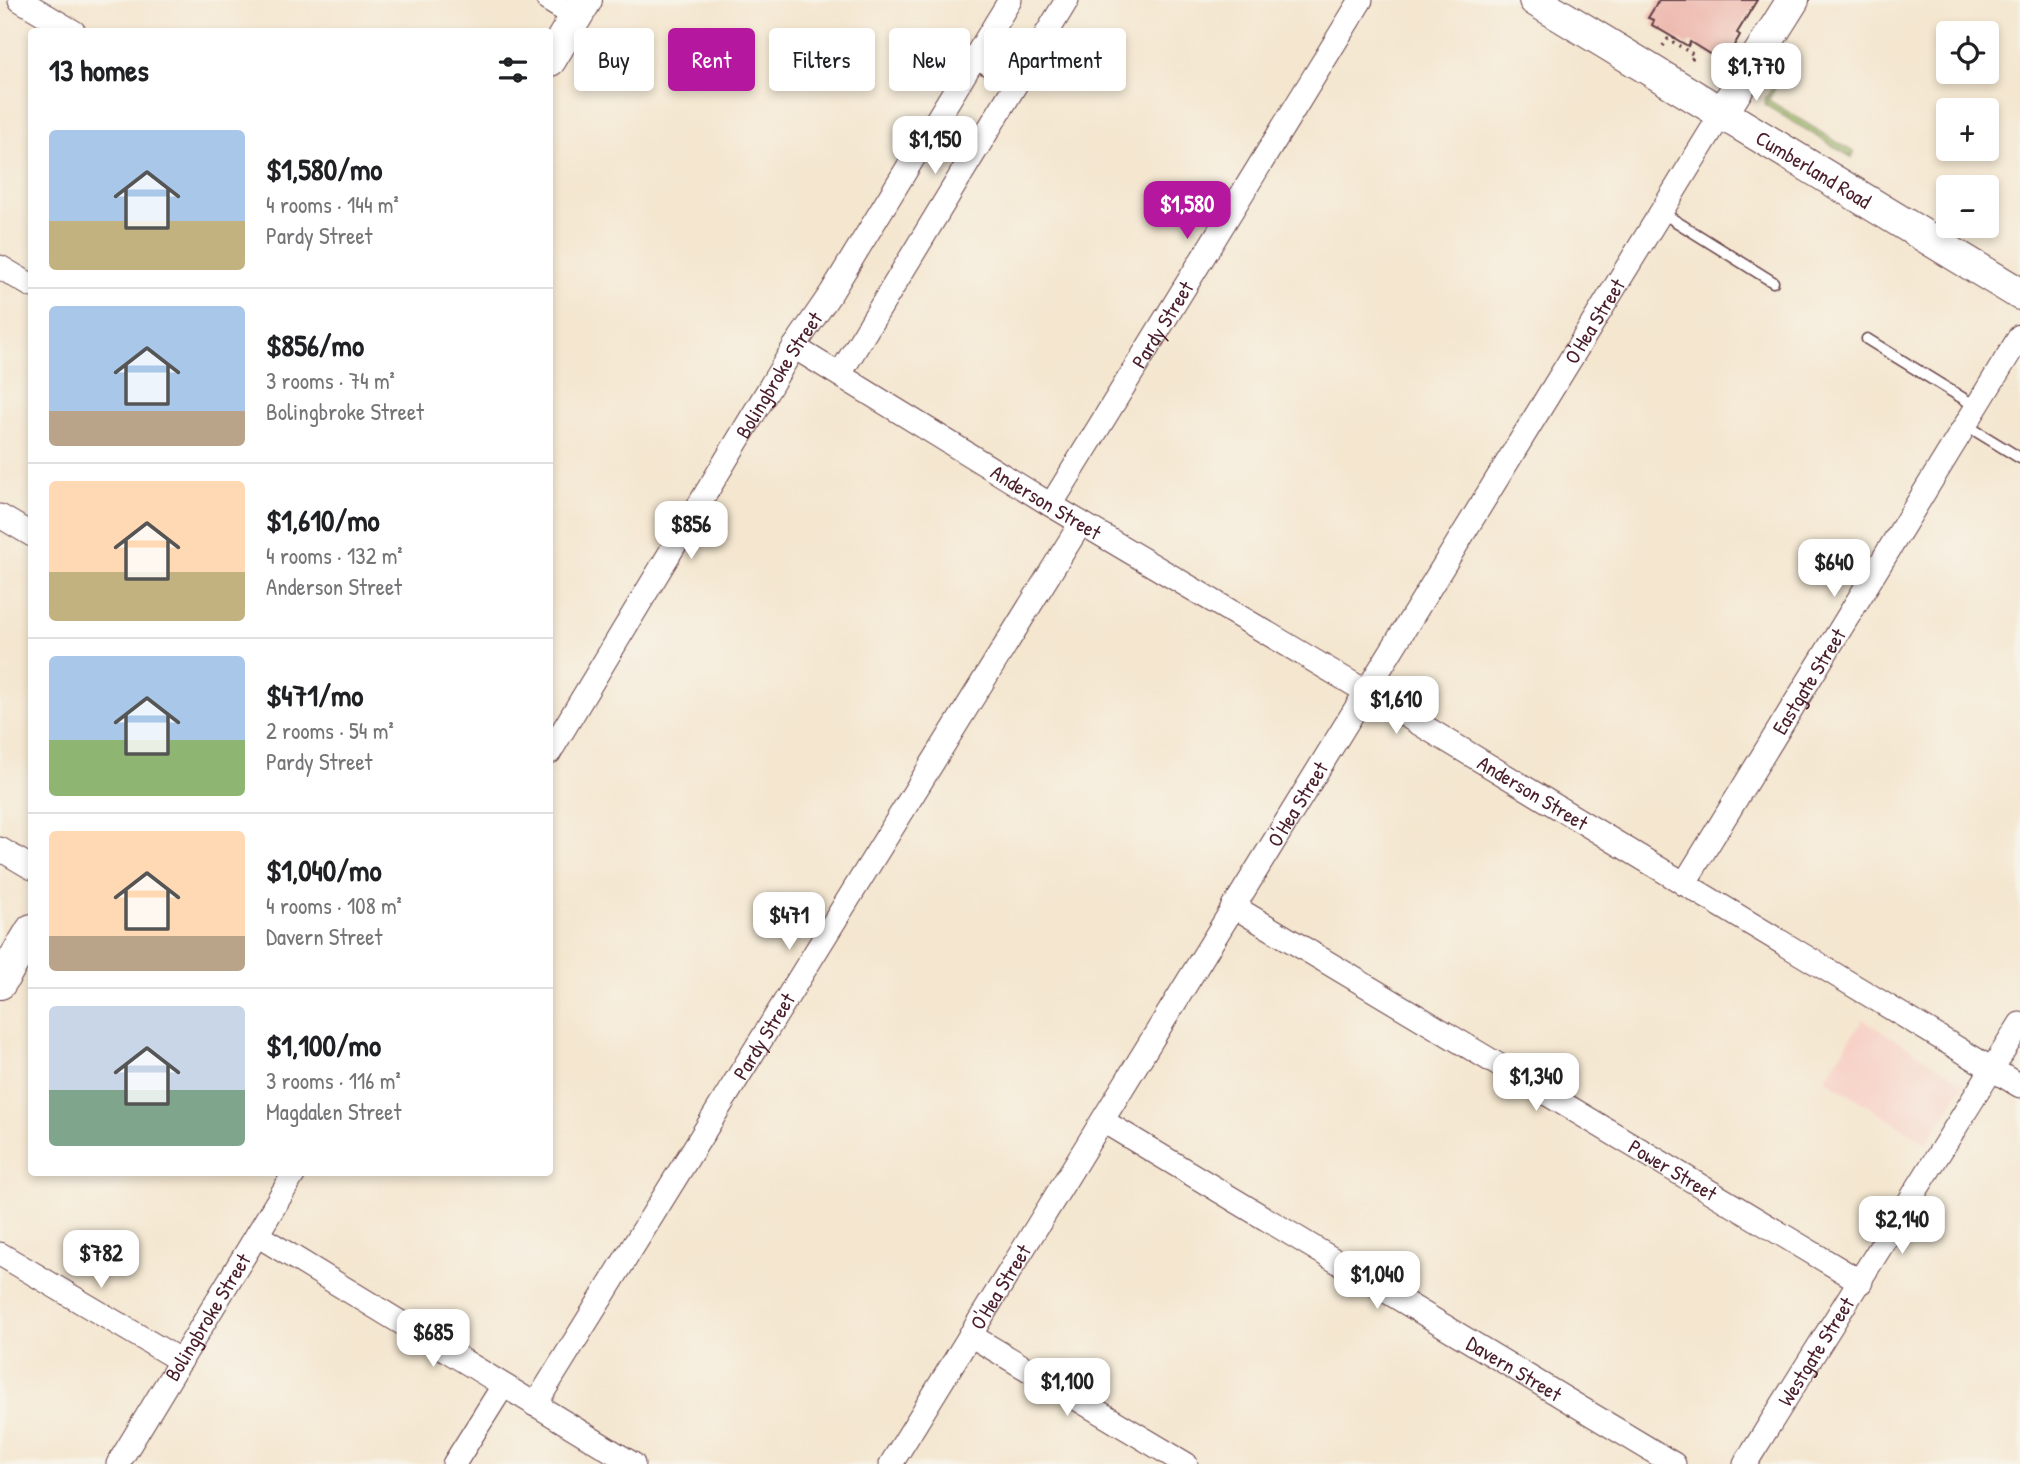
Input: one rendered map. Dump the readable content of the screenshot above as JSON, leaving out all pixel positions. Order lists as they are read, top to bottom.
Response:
{
  "streets": {
    "main road": ["Cumberland Road", "O'Hea Street"],
    "street": [
      "Pardy Street",
      "Bolingbroke Street",
      "Anderson Street",
      "Eastgate Street",
      "Power Street",
      "Westgate Street",
      "Davern Street"
    ]
  },
  "crossings": [
    ["Cumberland Road", "O'Hea Street"],
    ["O'Hea Street", "Anderson Street"],
    ["O'Hea Street", "Power Street"],
    ["O'Hea Street", "Davern Street"],
    ["Pardy Street", "Anderson Street"],
    ["Bolingbroke Street", "Anderson Street"],
    ["Anderson Street", "Eastgate Street"],
    ["Anderson Street", "Westgate Street"],
    ["Power Street", "Westgate Street"]
  ],
  "page": {
    "map_buttons": ["+", "−"],
    "chip": [
      "Buy",
      "Rent",
      "Filters",
      "New",
      "Apartment"
    ],
    "heading": "13 homes",
    "price": [
      "$1,770",
      "$1,150",
      "$1,580",
      "$856",
      "$640",
      "$1,610",
      "$471",
      "$1,340",
      "$2,140",
      "$782",
      "$1,040",
      "$685",
      "$1,100"
    ],
    "list": [
      {
        "name": "$1,580/mo",
        "note": "4 rooms · 144 m² · Pardy Street"
      },
      {
        "name": "$856/mo",
        "note": "3 rooms · 74 m² · Bolingbroke Street"
      },
      {
        "name": "$1,610/mo",
        "note": "4 rooms · 132 m² · Anderson Street"
      },
      {
        "name": "$471/mo",
        "note": "2 rooms · 54 m² · Pardy Street"
      },
      {
        "name": "$1,040/mo",
        "note": "4 rooms · 108 m² · Davern Street"
      },
      {
        "name": "$1,100/mo",
        "note": "3 rooms · 116 m² · Magdalen Street"
      }
    ]
  }
}
